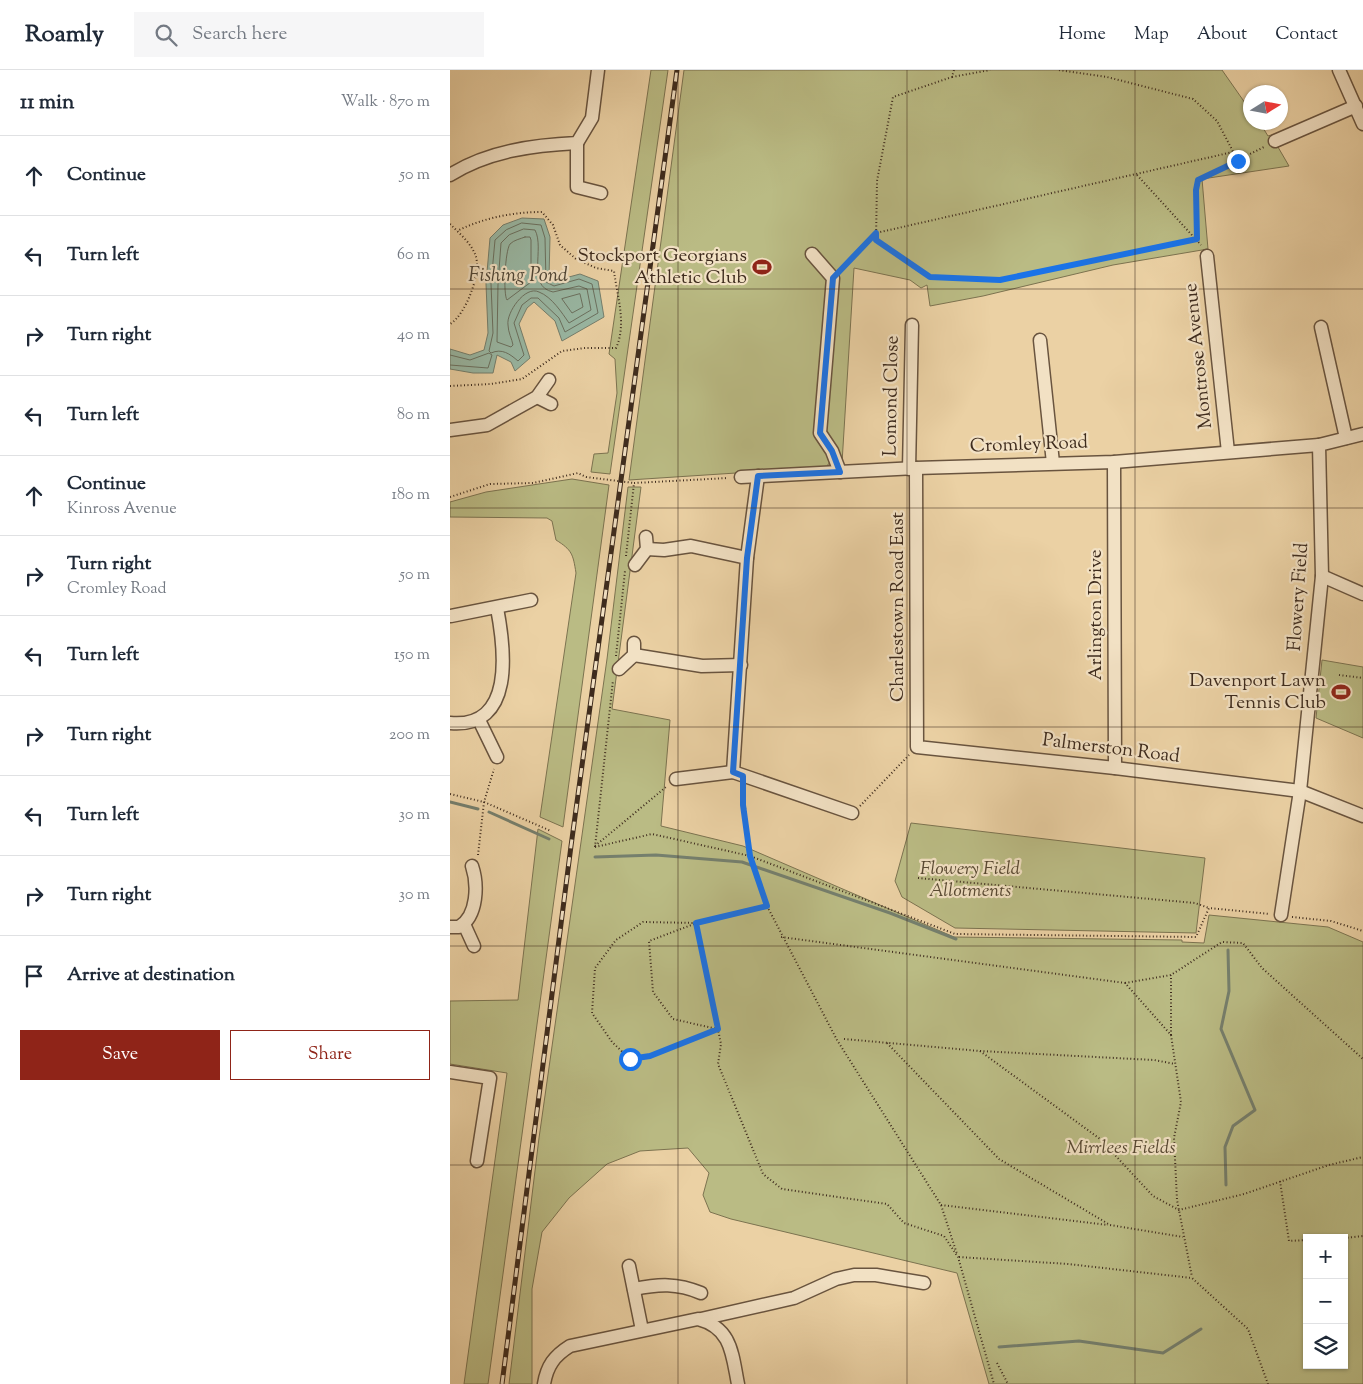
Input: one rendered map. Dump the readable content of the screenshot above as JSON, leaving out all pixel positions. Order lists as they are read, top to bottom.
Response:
{
  "streets": {
    "street": [
      "Montrose Avenue",
      "Lomond Close",
      "Cromley Road",
      "Flowery Field",
      "Charlestown Road East",
      "Arlington Drive",
      "Palmerston Road"
    ]
  },
  "crossings": [
    ["Montrose Avenue", "Cromley Road"],
    ["Lomond Close", "Cromley Road"],
    ["Lomond Close", "Charlestown Road East"],
    ["Cromley Road", "Flowery Field"],
    ["Cromley Road", "Charlestown Road East"],
    ["Cromley Road", "Arlington Drive"],
    ["Flowery Field", "Palmerston Road"],
    ["Charlestown Road East", "Palmerston Road"],
    ["Arlington Drive", "Palmerston Road"]
  ],
  "water": ["Fishing Pond"],
  "parks": ["Flowery Field Allotments", "Mirrlees Fields"],
  "places": {
    "sports": ["Stockport Georgians Athletic Club", "Davenport Lawn Tennis Club"]
  },
  "north": "right",
  "page": {
    "header": "Roamly",
    "search": "Search here",
    "nav": [
      "Home",
      "Map",
      "About",
      "Contact"
    ],
    "heading": ["11 min", "Walk · 870 m"],
    "list": [
      ["Continue", "50 m"],
      ["Turn left", "60 m"],
      ["Turn right", "40 m"],
      ["Turn left", "80 m"],
      ["Continue", "Kinross Avenue", "180 m"],
      ["Turn right", "Cromley Road", "50 m"],
      ["Turn left", "150 m"],
      ["Turn right", "200 m"],
      ["Turn left", "30 m"],
      ["Turn right", "30 m"],
      "Arrive at destination"
    ],
    "buttons": ["Save", "Share"],
    "map_buttons": ["+", "−"]
  }
}
